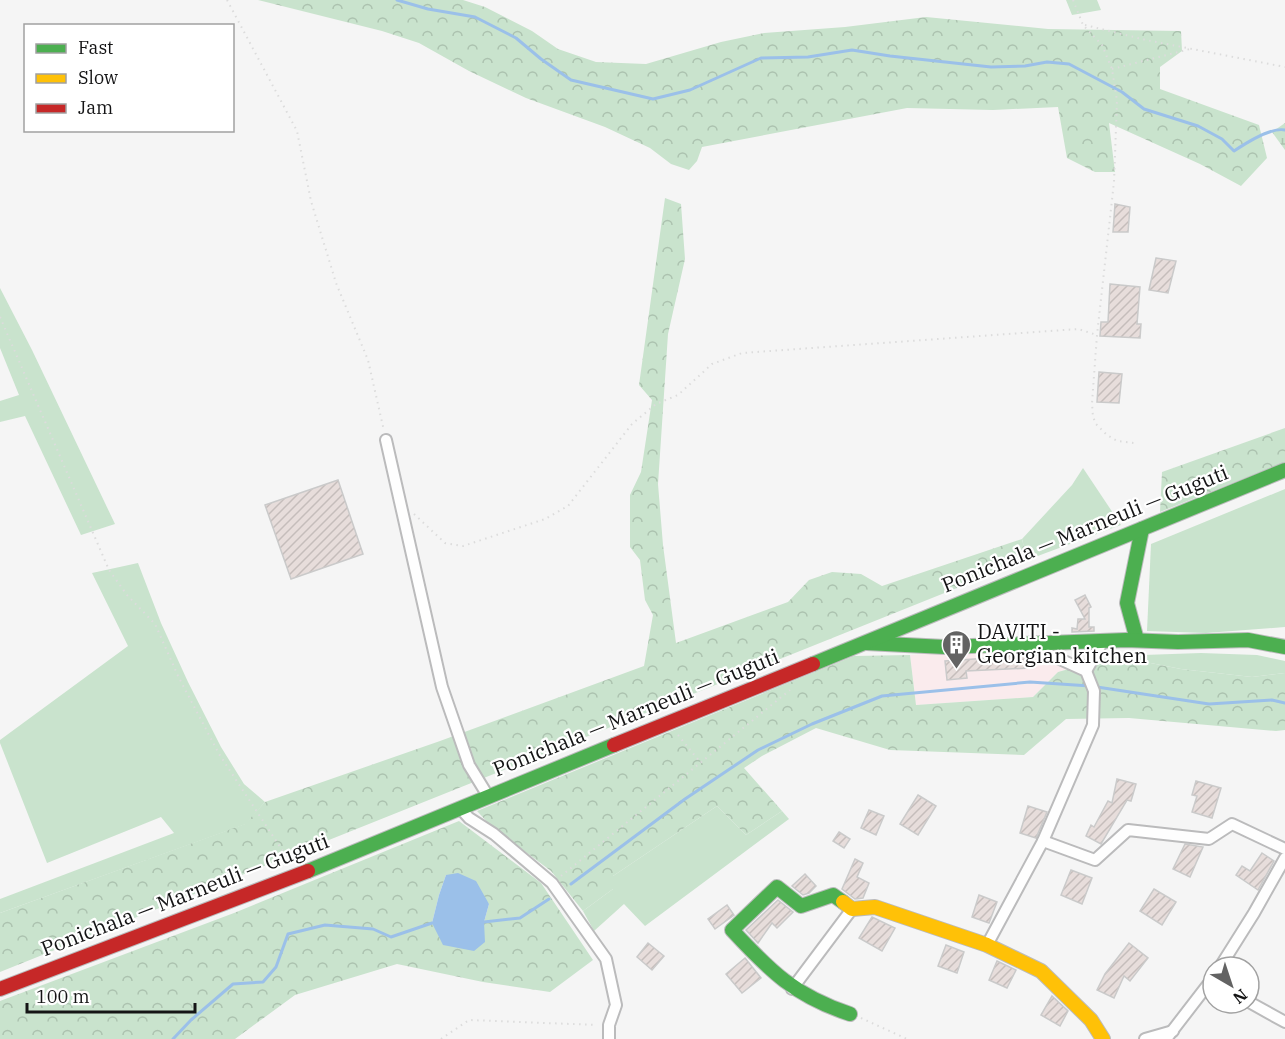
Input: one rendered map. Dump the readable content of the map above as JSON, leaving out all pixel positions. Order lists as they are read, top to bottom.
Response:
{
  "streets": {
    "main road": ["Ponichala — Marneuli — Guguti"]
  },
  "places": {
    "building": ["DAVITI - Georgian kitchen"]
  },
  "legend": ["Fast", "Slow", "Jam"],
  "scale_bar": "100 m",
  "north": "bottom right"
}
